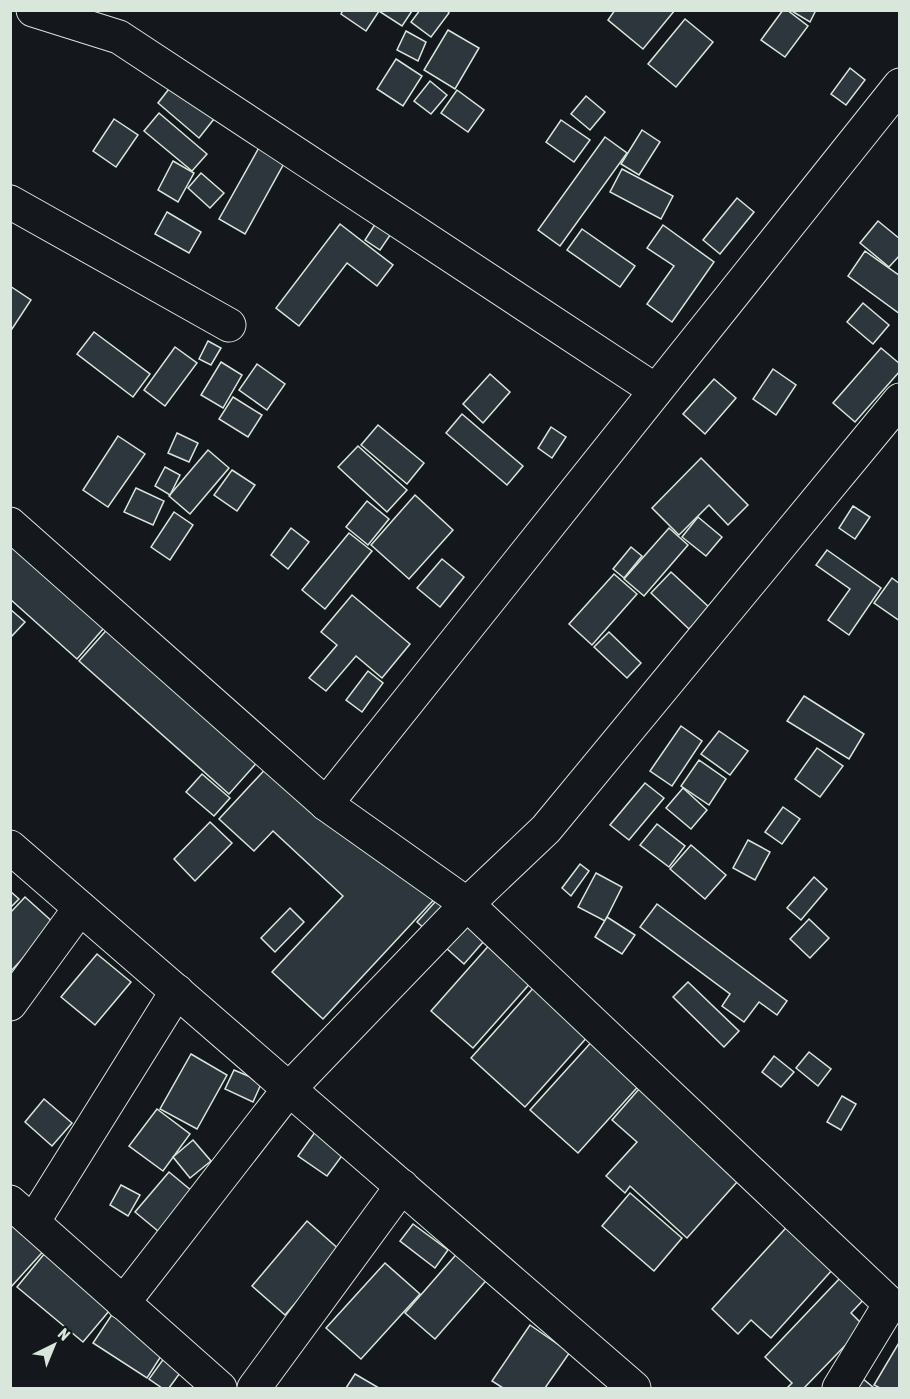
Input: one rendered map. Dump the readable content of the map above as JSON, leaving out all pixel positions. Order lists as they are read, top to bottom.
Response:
{
  "north": "top right"
}
